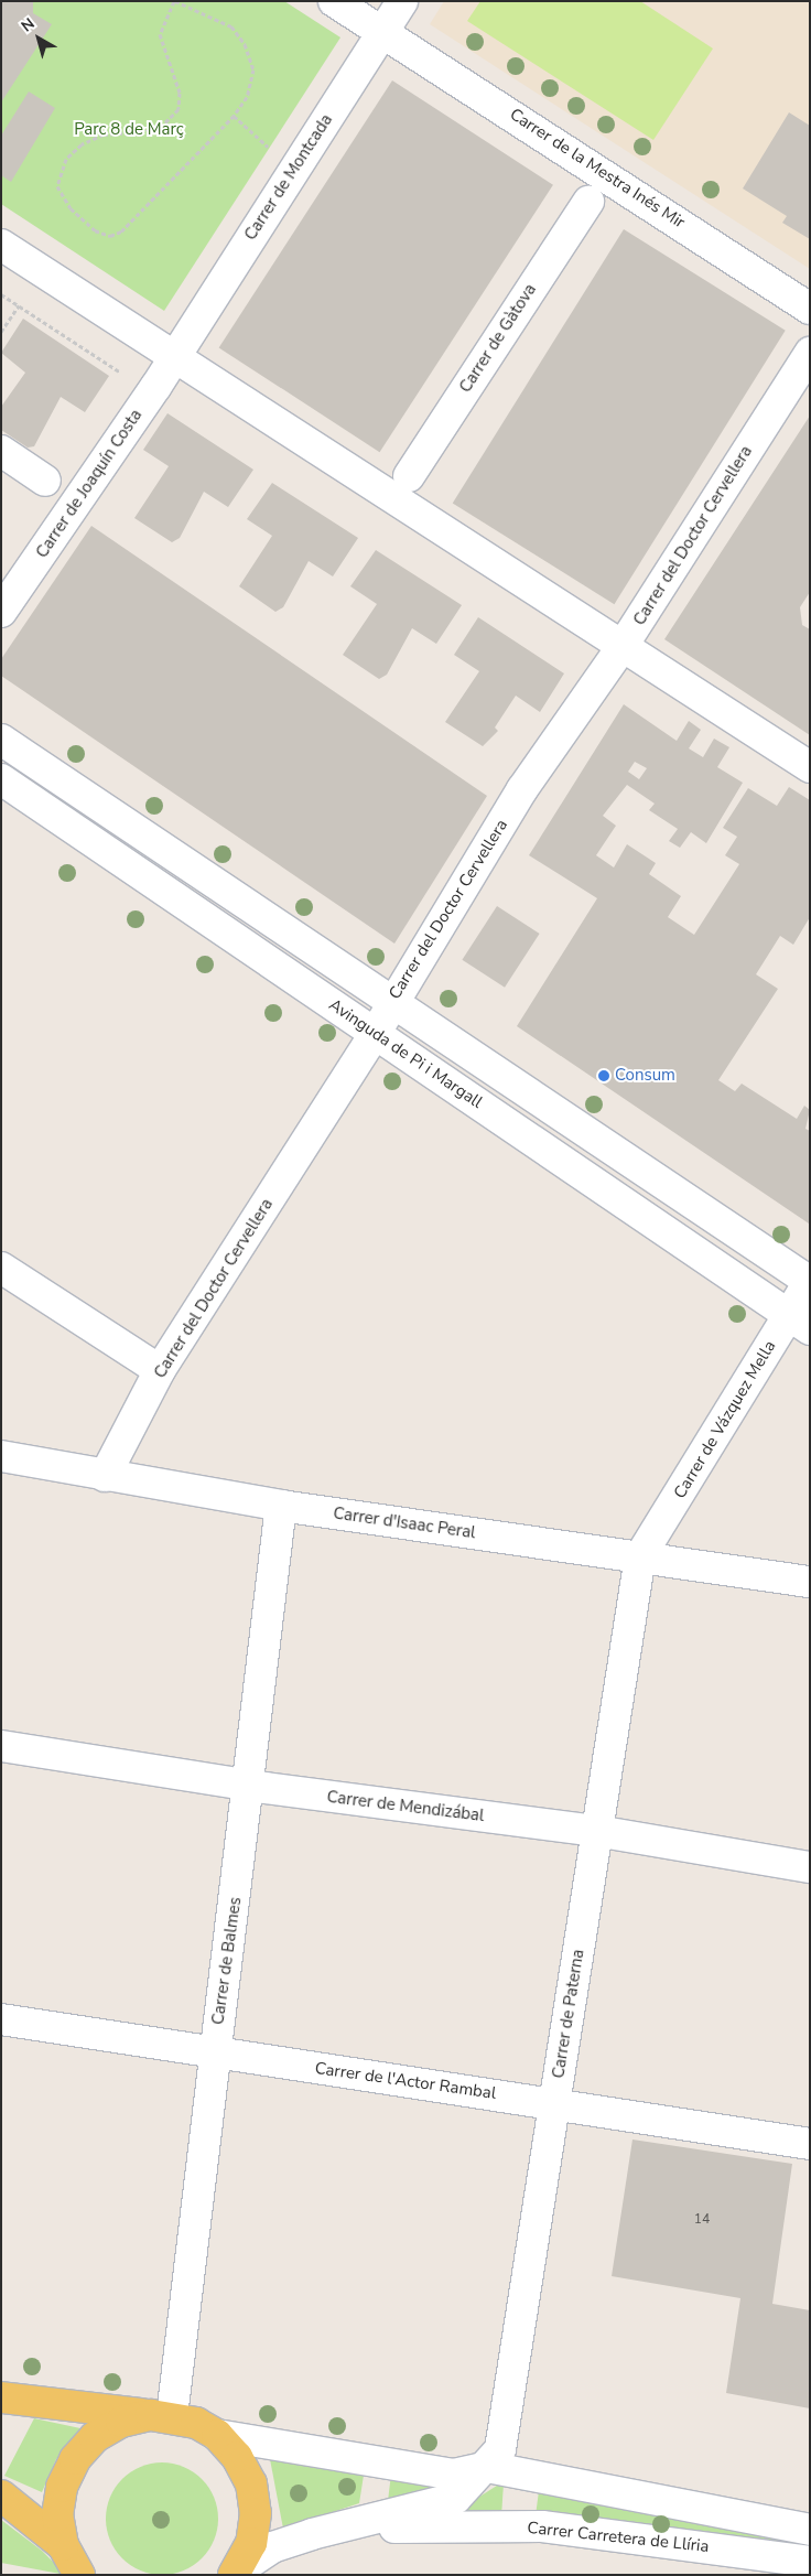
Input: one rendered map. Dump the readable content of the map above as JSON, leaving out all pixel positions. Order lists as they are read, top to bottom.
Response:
{
  "streets": {
    "street": [
      "Carrer de la Mestra Inés Mir",
      "Carrer de Montcada",
      "Carrer de Gàtova",
      "Carrer de Joaquín Costa",
      "Carrer del Doctor Cervellera",
      "Avinguda de Pi i Margall",
      "Carrer de Vázquez Mella",
      "Carrer d'Isaac Peral",
      "Carrer de Mendizábal",
      "Carrer de Balmes",
      "Carrer de Paterna",
      "Carrer de l'Actor Rambal",
      "Carrer Carretera de Llíria"
    ]
  },
  "crossings": [
    ["Carrer de la Mestra Inés Mir", "Carrer de Montcada"],
    ["Carrer de Montcada", "Carrer de Joaquín Costa"],
    ["Carrer del Doctor Cervellera", "Avinguda de Pi i Margall"],
    ["Carrer del Doctor Cervellera", "Carrer d'Isaac Peral"],
    ["Avinguda de Pi i Margall", "Carrer de Vázquez Mella"],
    ["Carrer de Vázquez Mella", "Carrer d'Isaac Peral"],
    ["Carrer de Vázquez Mella", "Carrer de Paterna"],
    ["Carrer d'Isaac Peral", "Carrer de Balmes"],
    ["Carrer d'Isaac Peral", "Carrer de Paterna"],
    ["Carrer de Mendizábal", "Carrer de Balmes"],
    ["Carrer de Mendizábal", "Carrer de Paterna"],
    ["Carrer de Balmes", "Carrer de l'Actor Rambal"],
    ["Carrer de Paterna", "Carrer de l'Actor Rambal"],
    ["Carrer de Paterna", "Carrer Carretera de Llíria"]
  ],
  "parks": ["Parc 8 de Març"],
  "places": ["Consum"],
  "house_numbers": ["14"],
  "north": "top left"
}
